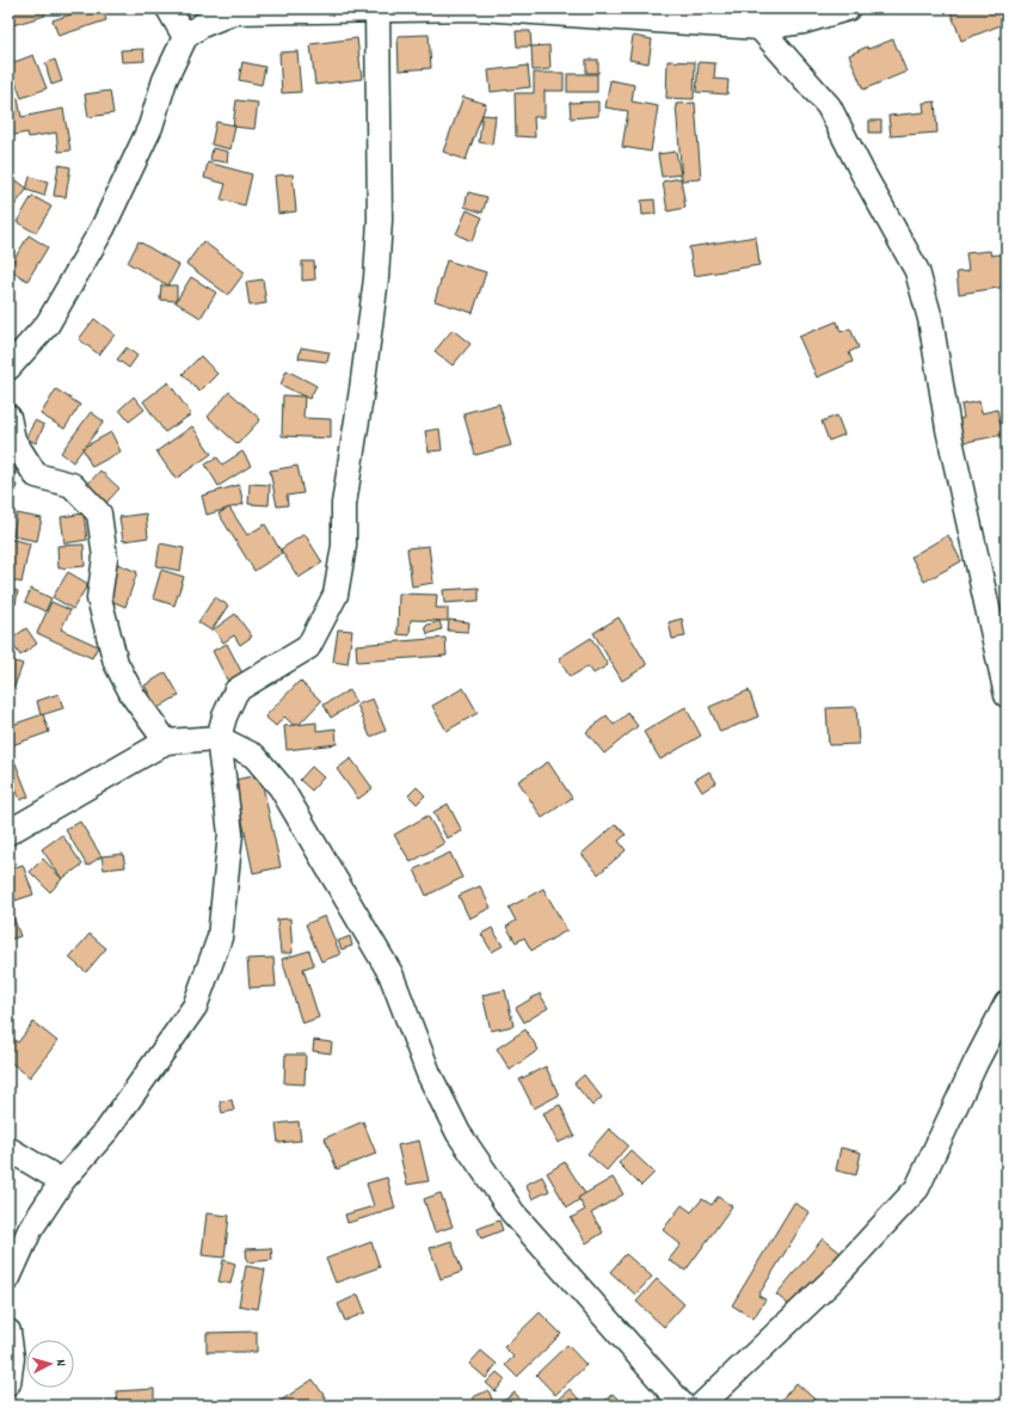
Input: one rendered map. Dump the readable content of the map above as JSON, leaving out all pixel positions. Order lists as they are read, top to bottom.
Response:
{
  "north": "right"
}
